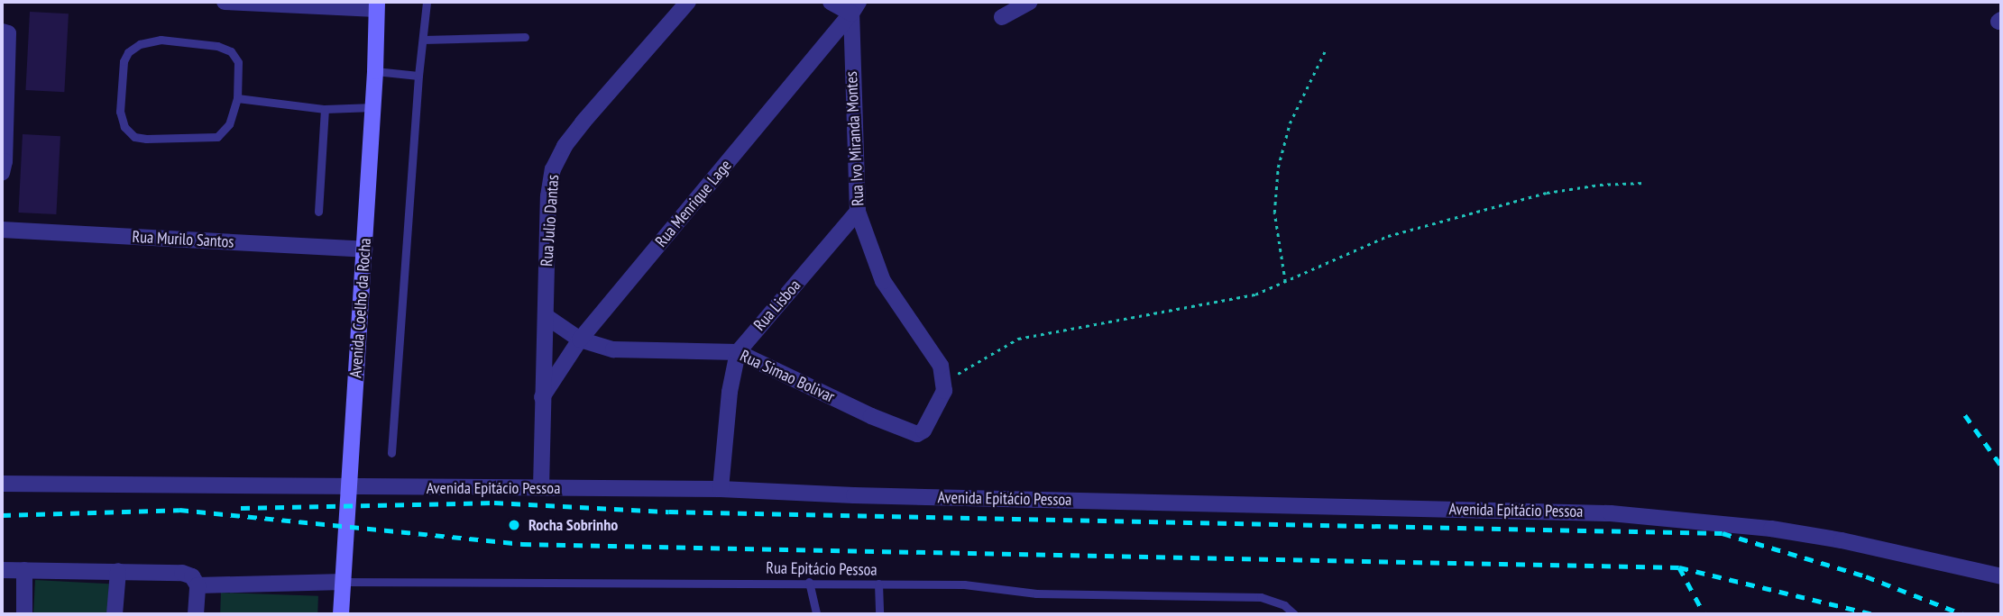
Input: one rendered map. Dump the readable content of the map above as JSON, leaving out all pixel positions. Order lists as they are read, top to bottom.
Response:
{
  "streets": {
    "main road": ["Avenida Coelho da Rocha"],
    "street": [
      "Rua Ivo Miranda Montes",
      "Rua Menrique Lage",
      "Rua Julio Dantas",
      "Rua Murilo Santos",
      "Rua Lisboa",
      "Rua Simao Bolivar",
      "Avenida Epitácio Pessoa"
    ],
    "lane": ["Rua Epitácio Pessoa"]
  },
  "crossings": [
    ["Rua Ivo Miranda Montes", "Rua Menrique Lage"],
    ["Rua Ivo Miranda Montes", "Rua Lisboa"],
    ["Rua Ivo Miranda Montes", "Rua Simao Bolivar"],
    ["Rua Menrique Lage", "Rua Julio Dantas"],
    ["Rua Menrique Lage", "Rua Simao Bolivar"],
    ["Rua Julio Dantas", "Rua Simao Bolivar"],
    ["Rua Julio Dantas", "Avenida Epitácio Pessoa"],
    ["Rua Murilo Santos", "Avenida Coelho da Rocha"],
    ["Rua Lisboa", "Rua Simao Bolivar"],
    ["Rua Lisboa", "Avenida Epitácio Pessoa"],
    ["Avenida Coelho da Rocha", "Avenida Epitácio Pessoa"],
    ["Avenida Coelho da Rocha", "Rua Epitácio Pessoa"]
  ],
  "places": ["Rocha Sobrinho"]
}
